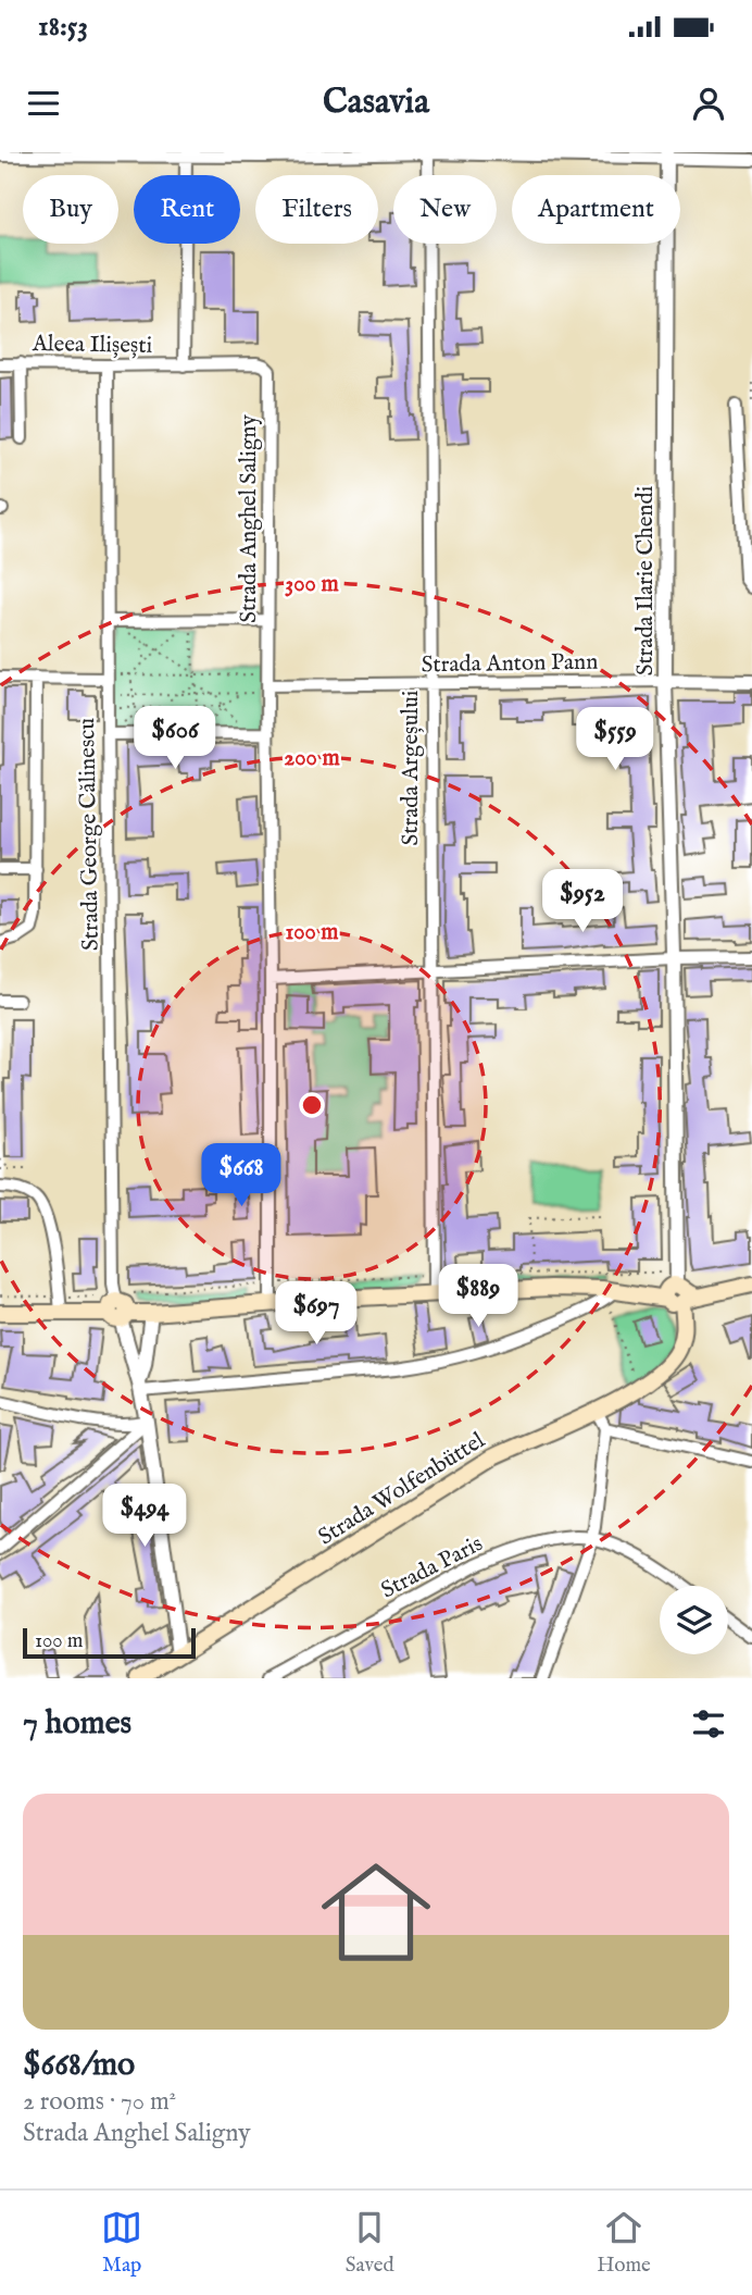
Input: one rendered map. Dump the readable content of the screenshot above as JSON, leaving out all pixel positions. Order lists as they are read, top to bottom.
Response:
{
  "streets": {
    "main road": ["Strada Wolfenbüttel"],
    "street": [
      "Aleea Ilișești",
      "Strada Anghel Saligny",
      "Strada Ilarie Chendi",
      "Strada Anton Pann",
      "Strada Argeșului",
      "Strada George Călinescu",
      "Strada Paris"
    ]
  },
  "crossings": [
    ["Aleea Ilișești", "Strada Anghel Saligny"],
    ["Aleea Ilișești", "Strada George Călinescu"],
    ["Strada Anghel Saligny", "Strada Anton Pann"],
    ["Strada Ilarie Chendi", "Strada Anton Pann"],
    ["Strada Ilarie Chendi", "Strada Wolfenbüttel"],
    ["Strada Anton Pann", "Strada Argeșului"]
  ],
  "scale_bar": "100 m",
  "page": {
    "status": "18:53",
    "header": "Casavia",
    "chip": [
      "Buy",
      "Rent",
      "Filters",
      "New",
      "Apartment"
    ],
    "price": [
      "$606",
      "$559",
      "$952",
      "$668",
      "$889",
      "$697",
      "$494"
    ],
    "scale": "100 m",
    "heading": "7 homes",
    "list": [
      {
        "name": "$668/mo",
        "note": "2 rooms · 70 m² · Strada Anghel Saligny"
      }
    ],
    "tabs": ["Map", "Saved", "Home"]
  },
  "rings": ["300 m", "200 m", "100 m"]
}
